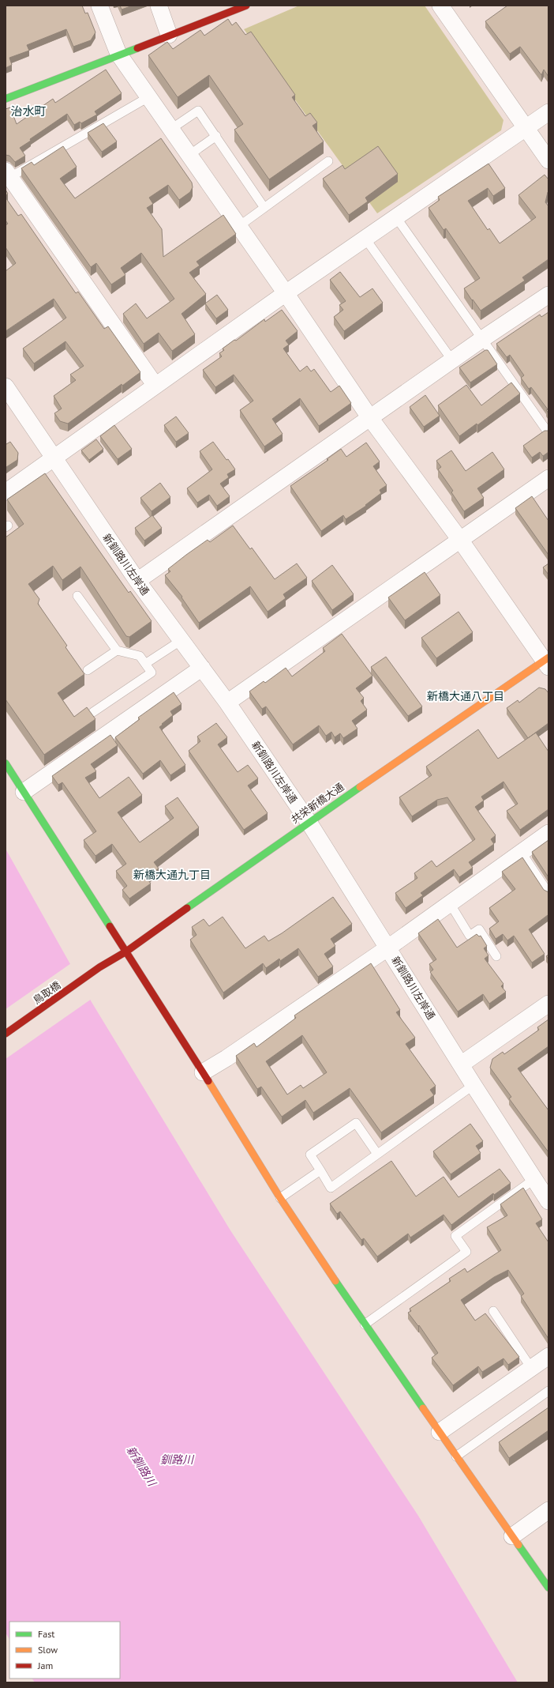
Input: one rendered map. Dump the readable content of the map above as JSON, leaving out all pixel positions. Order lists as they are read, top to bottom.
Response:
{
  "streets": {
    "street": ["新釧路川左岸通", "共栄新橋大通", "鳥取橋"]
  },
  "crossings": [
    ["新釧路川左岸通", "共栄新橋大通"],
    ["共栄新橋大通", "鳥取橋"]
  ],
  "districts": ["治水町", "新橋大通八丁目", "新橋大通九丁目"],
  "water": ["釧路川", "新釧路川"],
  "legend": ["Fast", "Slow", "Jam"]
}
